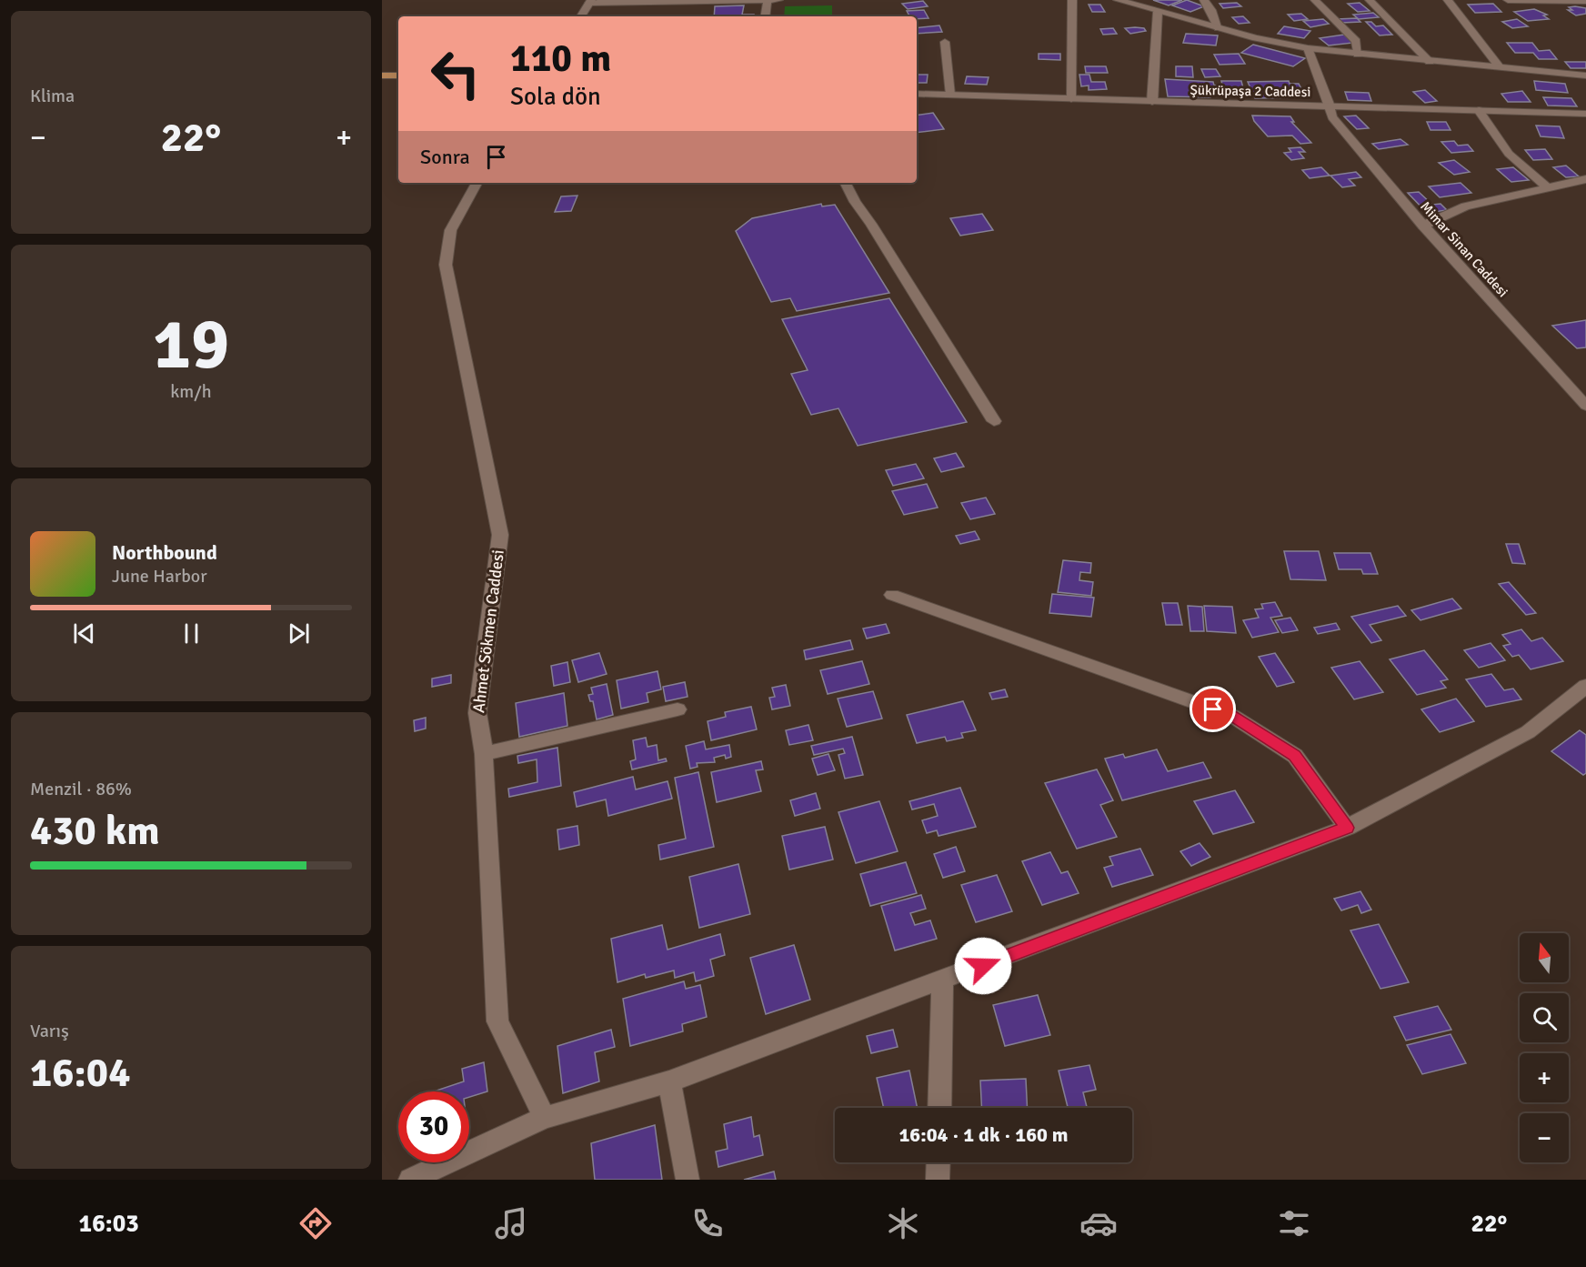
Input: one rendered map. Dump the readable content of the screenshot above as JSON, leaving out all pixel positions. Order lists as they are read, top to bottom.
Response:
{
  "streets": {
    "street": ["Şükrüpaşa 2 Caddesi", "Mimar Sinan Caddesi", "Ahmet Sökmen Caddesi"]
  },
  "crossings": [
    ["Şükrüpaşa 2 Caddesi", "Mimar Sinan Caddesi"]
  ],
  "north": "top",
  "page": {
    "tile": [
      "Klima",
      ["19", "km/h"],
      ["Menzil · 86%", "430 km"],
      ["Varış", "16:04"]
    ],
    "turn": ["110 m", "Sola dön"],
    "heat": ["−", "22°", "+"],
    "then": "Sonra",
    "song": ["Northbound", "June Harbor"],
    "map_buttons": ["+", "−"],
    "limit": "30",
    "trip": "16:04 · 1 dk · 160 m",
    "tabs": ["16:03", "22°"]
  }
}
